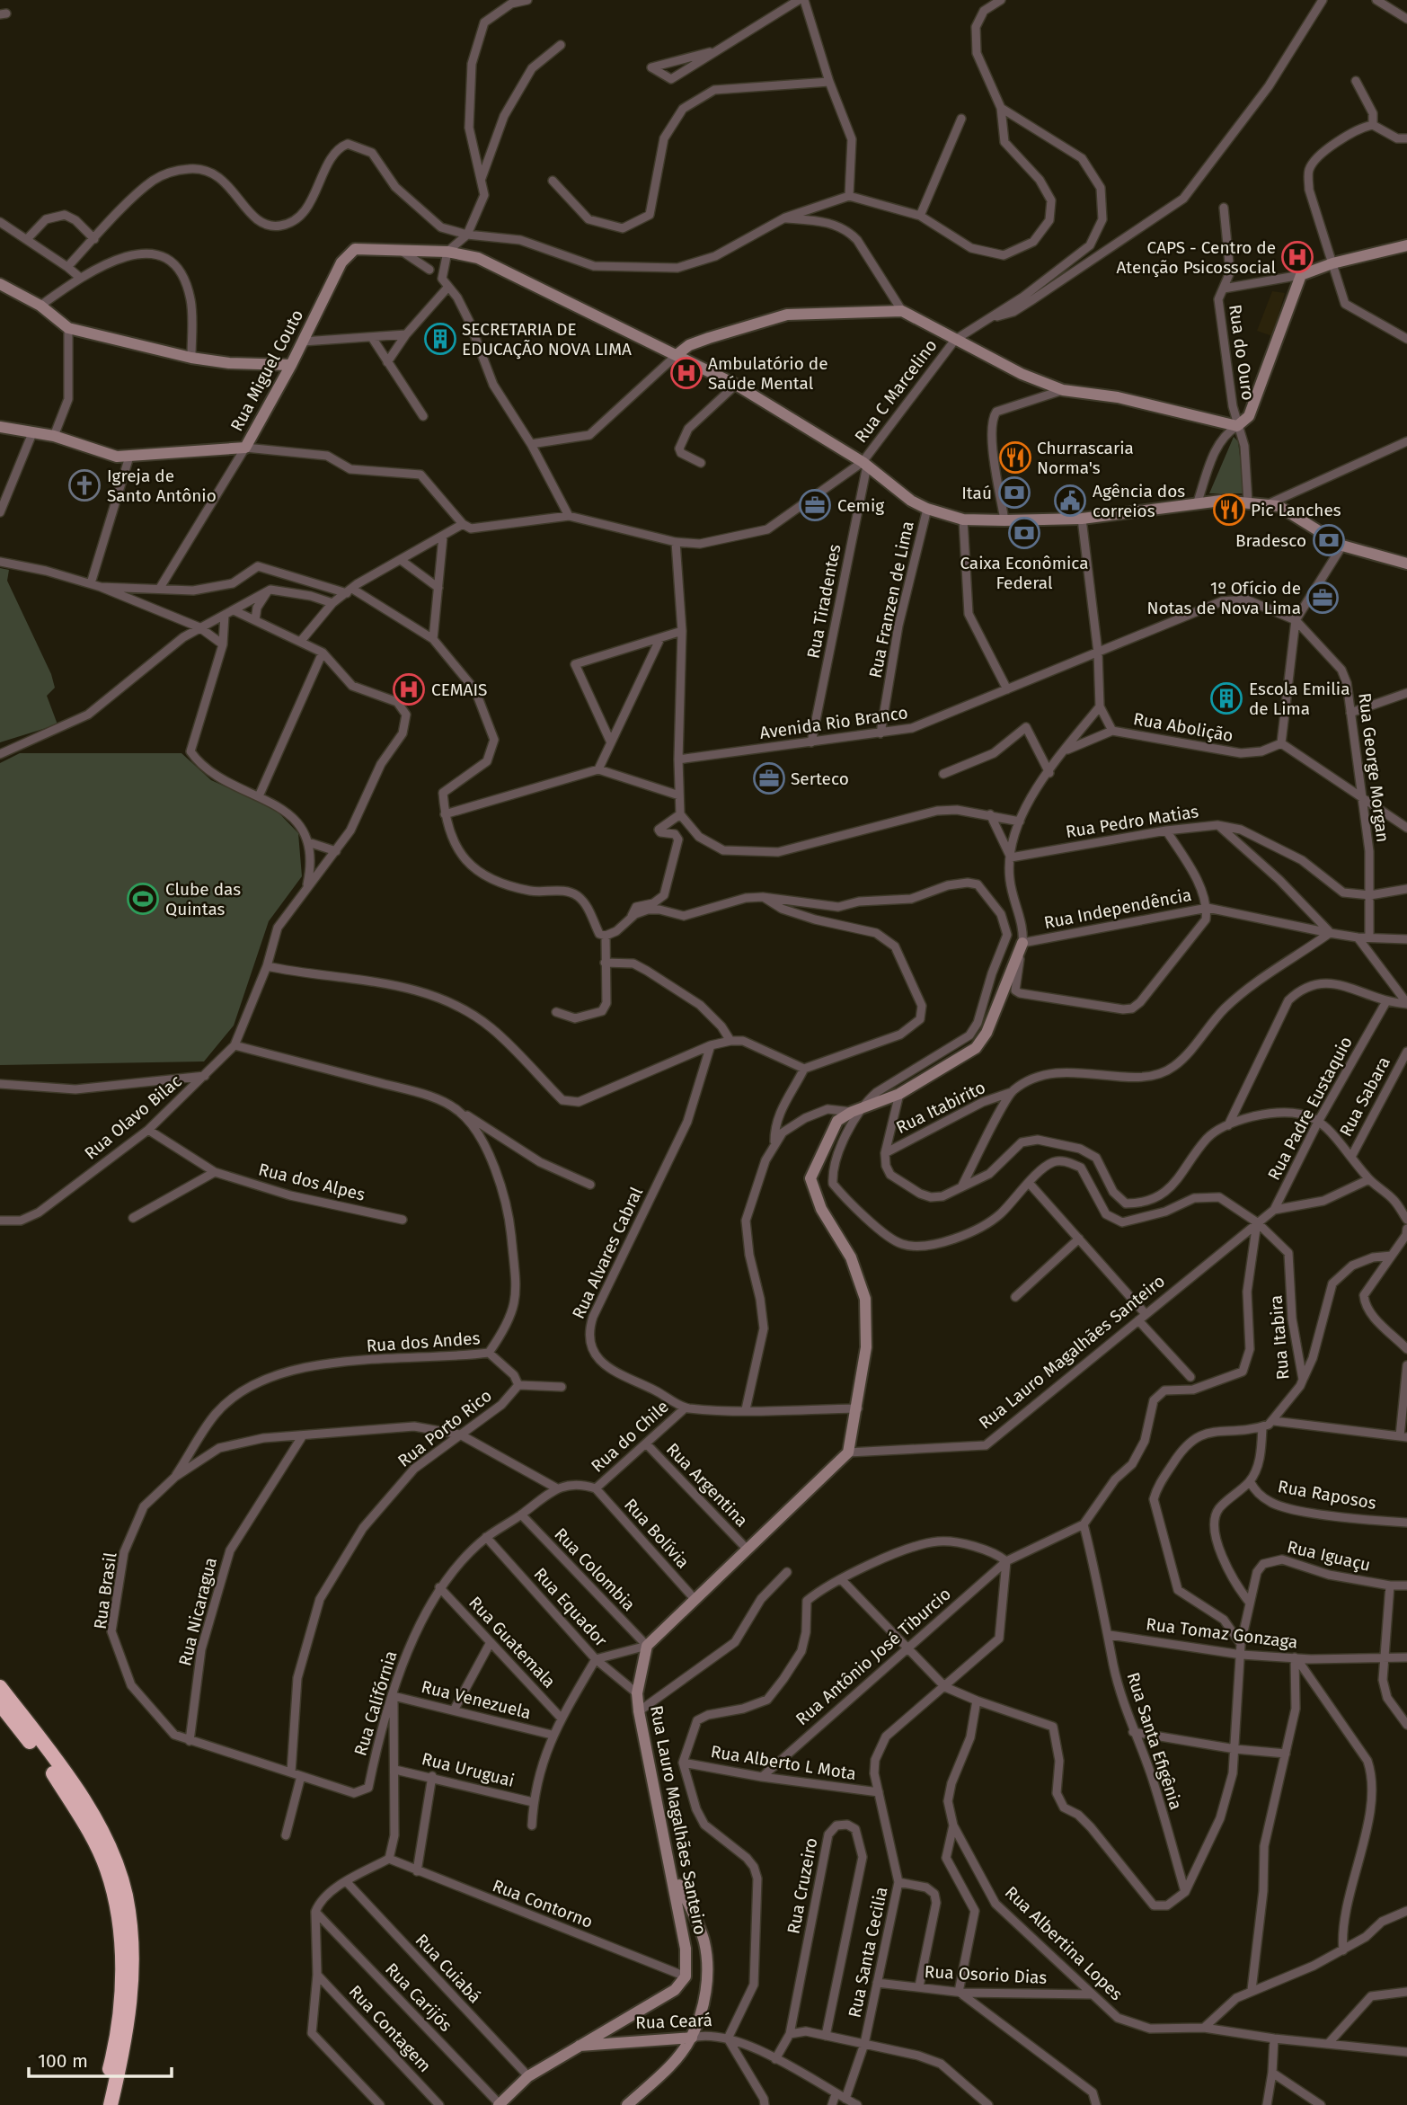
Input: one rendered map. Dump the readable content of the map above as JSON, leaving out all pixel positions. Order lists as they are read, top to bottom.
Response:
{
  "streets": {
    "street": [
      "Rua do Ouro",
      "Rua Miguel Couto",
      "Rua C Marcelino",
      "Rua Franzen de Lima",
      "Rua Tiradentes",
      "Avenida Rio Branco",
      "Rua Abolição",
      "Rua George Morgan",
      "Rua Pedro Matias",
      "Rua Independência",
      "Rua Sabara",
      "Rua Itabirito",
      "Rua Padre Eustaquio",
      "Rua Olavo Bilac",
      "Rua dos Alpes",
      "Rua Alvares Cabral",
      "Rua Itabira",
      "Rua dos Andes",
      "Rua Lauro Magalhães Santeiro",
      "Rua Porto Rico",
      "Rua do Chile",
      "Rua Argentina",
      "Rua Raposos",
      "Rua Bolívia",
      "Rua Iguaçu",
      "Rua Colombia",
      "Rua Brasil",
      "Rua Equador",
      "Rua Nicaragua",
      "Rua Tomaz Gonzaga",
      "Rua Guatemala",
      "Rua Antônio José Tiburcio",
      "Rua Venezuela",
      "Rua Califórnia",
      "Rua Santa Efigênia",
      "Rua Alberto L Mota",
      "Rua Uruguai",
      "Rua Cruzeiro",
      "Rua Contorno",
      "Rua Albertina Lopes",
      "Rua Santa Cecilia",
      "Rua Cuiabá",
      "Rua Osorio Dias",
      "Rua Carijós",
      "Rua Ceará",
      "Rua Contagem"
    ]
  },
  "crossings": [
    ["Rua do Ouro", "Rua Miguel Couto"],
    ["Rua Miguel Couto", "Rua C Marcelino"],
    ["Rua Miguel Couto", "Rua Franzen de Lima"],
    ["Rua Miguel Couto", "Rua Tiradentes"],
    ["Rua C Marcelino", "Rua Tiradentes"],
    ["Rua Franzen de Lima", "Avenida Rio Branco"],
    ["Rua Tiradentes", "Avenida Rio Branco"],
    ["Avenida Rio Branco", "Rua George Morgan"],
    ["Rua George Morgan", "Rua Independência"],
    ["Rua Pedro Matias", "Rua Independência"],
    ["Rua Pedro Matias", "Rua Itabirito"],
    ["Rua Independência", "Rua Itabirito"],
    ["Rua Padre Eustaquio", "Rua Itabira"],
    ["Rua Padre Eustaquio", "Rua Lauro Magalhães Santeiro"],
    ["Rua Olavo Bilac", "Rua dos Alpes"],
    ["Rua Alvares Cabral", "Rua do Chile"],
    ["Rua Itabira", "Rua Lauro Magalhães Santeiro"],
    ["Rua dos Andes", "Rua Brasil"],
    ["Rua Lauro Magalhães Santeiro", "Rua Colombia"],
    ["Rua Lauro Magalhães Santeiro", "Rua Equador"],
    ["Rua Lauro Magalhães Santeiro", "Rua Contorno"],
    ["Rua Porto Rico", "Rua Brasil"],
    ["Rua do Chile", "Rua Argentina"],
    ["Rua do Chile", "Rua Bolívia"],
    ["Rua Iguaçu", "Rua Tomaz Gonzaga"],
    ["Rua Iguaçu", "Rua Santa Efigênia"],
    ["Rua Colombia", "Rua Califórnia"],
    ["Rua Brasil", "Rua Nicaragua"],
    ["Rua Brasil", "Rua Califórnia"],
    ["Rua Equador", "Rua Califórnia"],
    ["Rua Tomaz Gonzaga", "Rua Santa Efigênia"],
    ["Rua Guatemala", "Rua Califórnia"],
    ["Rua Antônio José Tiburcio", "Rua Santa Efigênia"],
    ["Rua Antônio José Tiburcio", "Rua Alberto L Mota"],
    ["Rua Venezuela", "Rua Califórnia"],
    ["Rua Alberto L Mota", "Rua Santa Cecilia"],
    ["Rua Albertina Lopes", "Rua Osorio Dias"],
    ["Rua Santa Cecilia", "Rua Osorio Dias"],
    ["Rua Santa Cecilia", "Rua Ceará"]
  ],
  "places": {
    "hospital": ["CAPS - Centro de Atenção Psicossocial", "Ambulatório de Saúde Mental", "CEMAIS"],
    "building": ["SECRETARIA DE EDUCAÇÃO NOVA LIMA", "Escola Emilia de Lima"],
    "restaurant": ["Churrascaria Norma's", "Pic Lanches"],
    "church": ["Igreja de Santo Antônio"],
    "bank": ["Itaú", "Caixa Econômica Federal", "Bradesco"],
    "public building": ["Agência dos correios"],
    "office": ["Cemig", "1º Ofício de Notas de Nova Lima", "Serteco"],
    "sports": ["Clube das Quintas"]
  },
  "scale_bar": "100 m"
}
